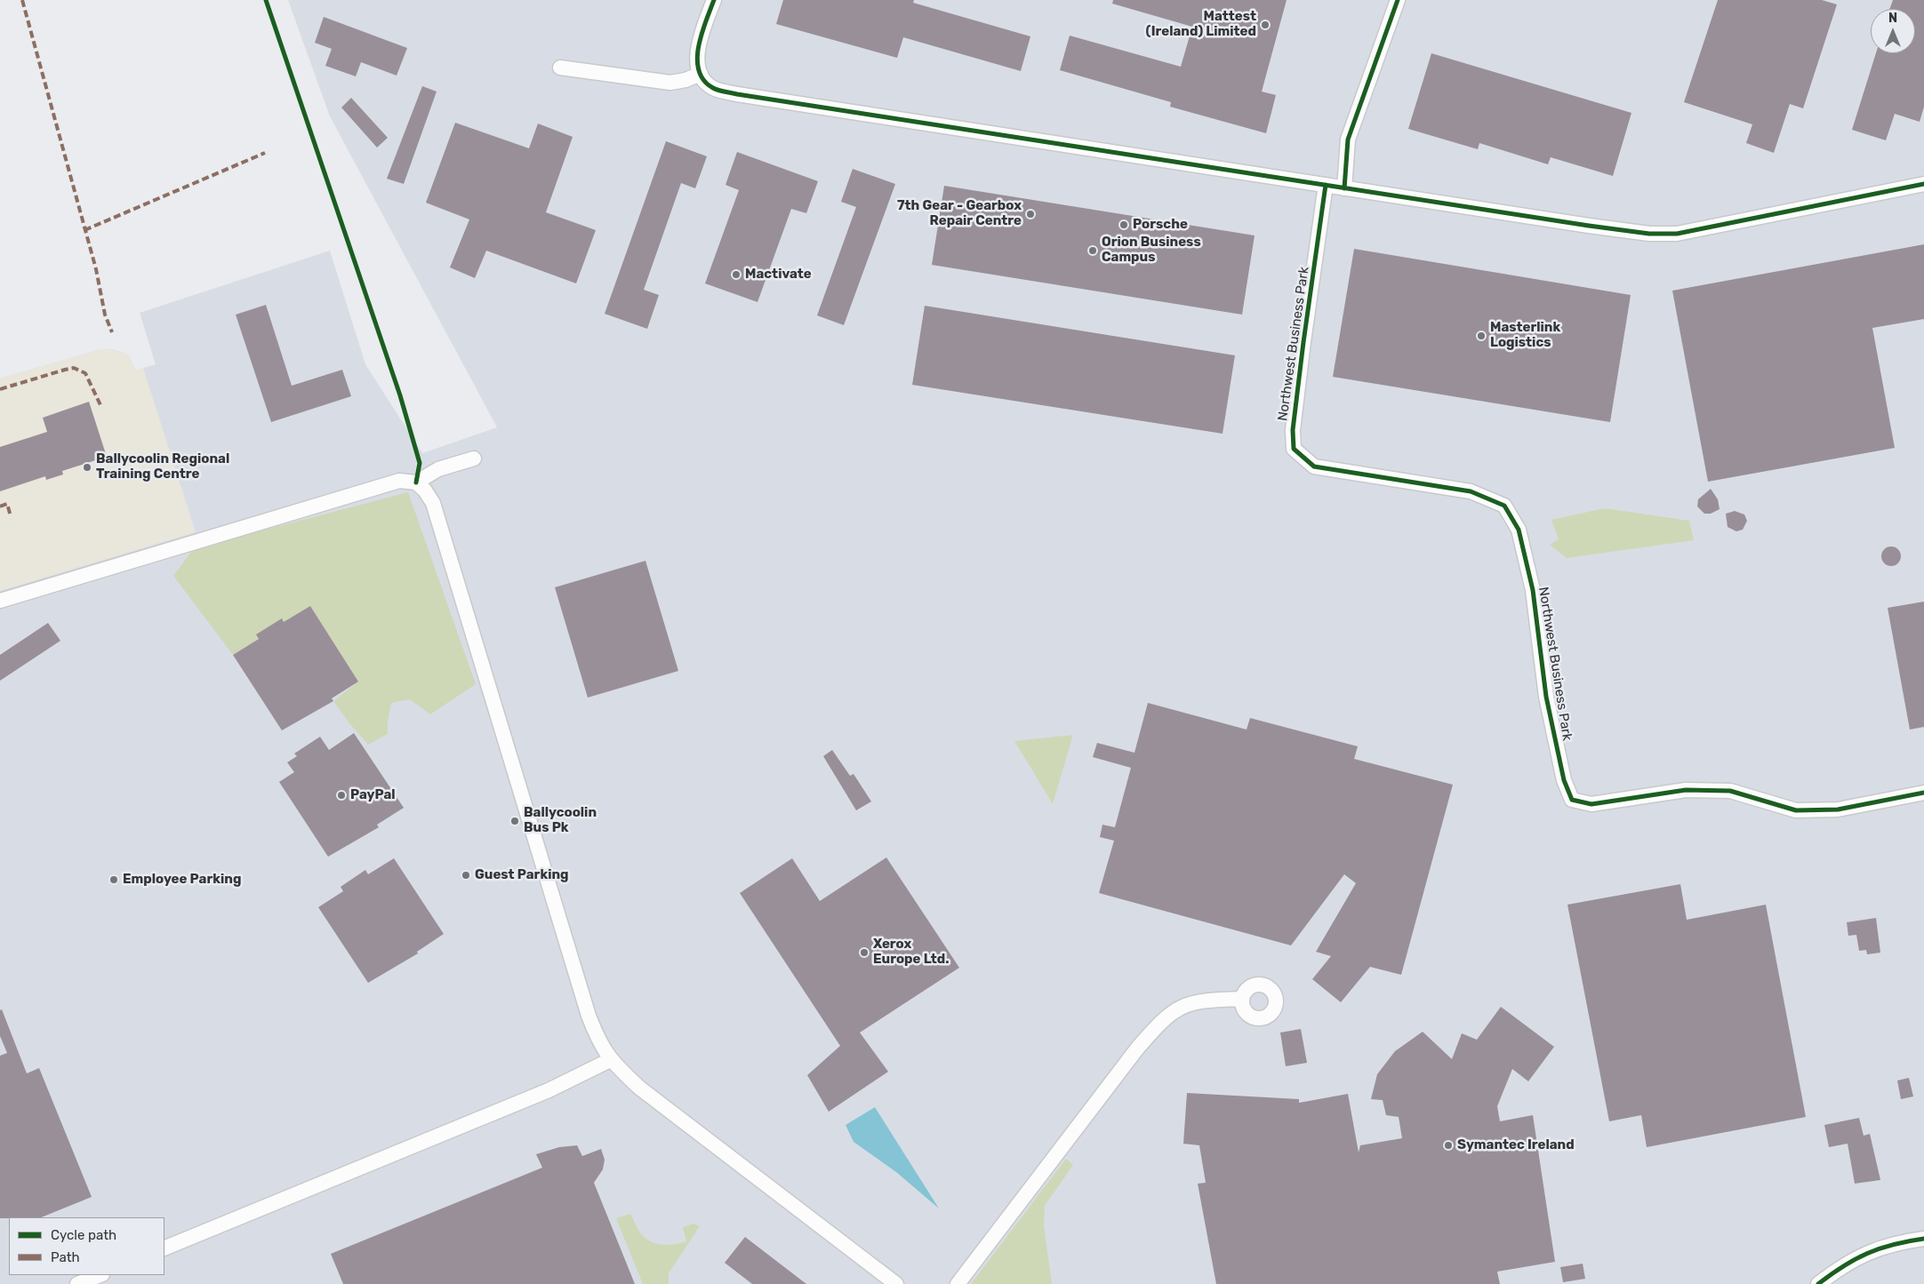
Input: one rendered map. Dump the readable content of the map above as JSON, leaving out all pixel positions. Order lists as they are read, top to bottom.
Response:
{
  "streets": {
    "street": ["Northwest Business Park"]
  },
  "places": [
    "Mattest (Ireland) Limited",
    "7th Gear - Gearbox Repair Centre",
    "Porsche",
    "Orion Business Campus",
    "Mactivate",
    "Masterlink Logistics",
    "Ballycoolin Regional Training Centre",
    "PayPal",
    "Ballycoolin Bus Pk",
    "Guest Parking",
    "Employee Parking",
    "Xerox Europe Ltd.",
    "Symantec Ireland"
  ],
  "legend": ["Cycle path", "Path"],
  "north": "top"
}
